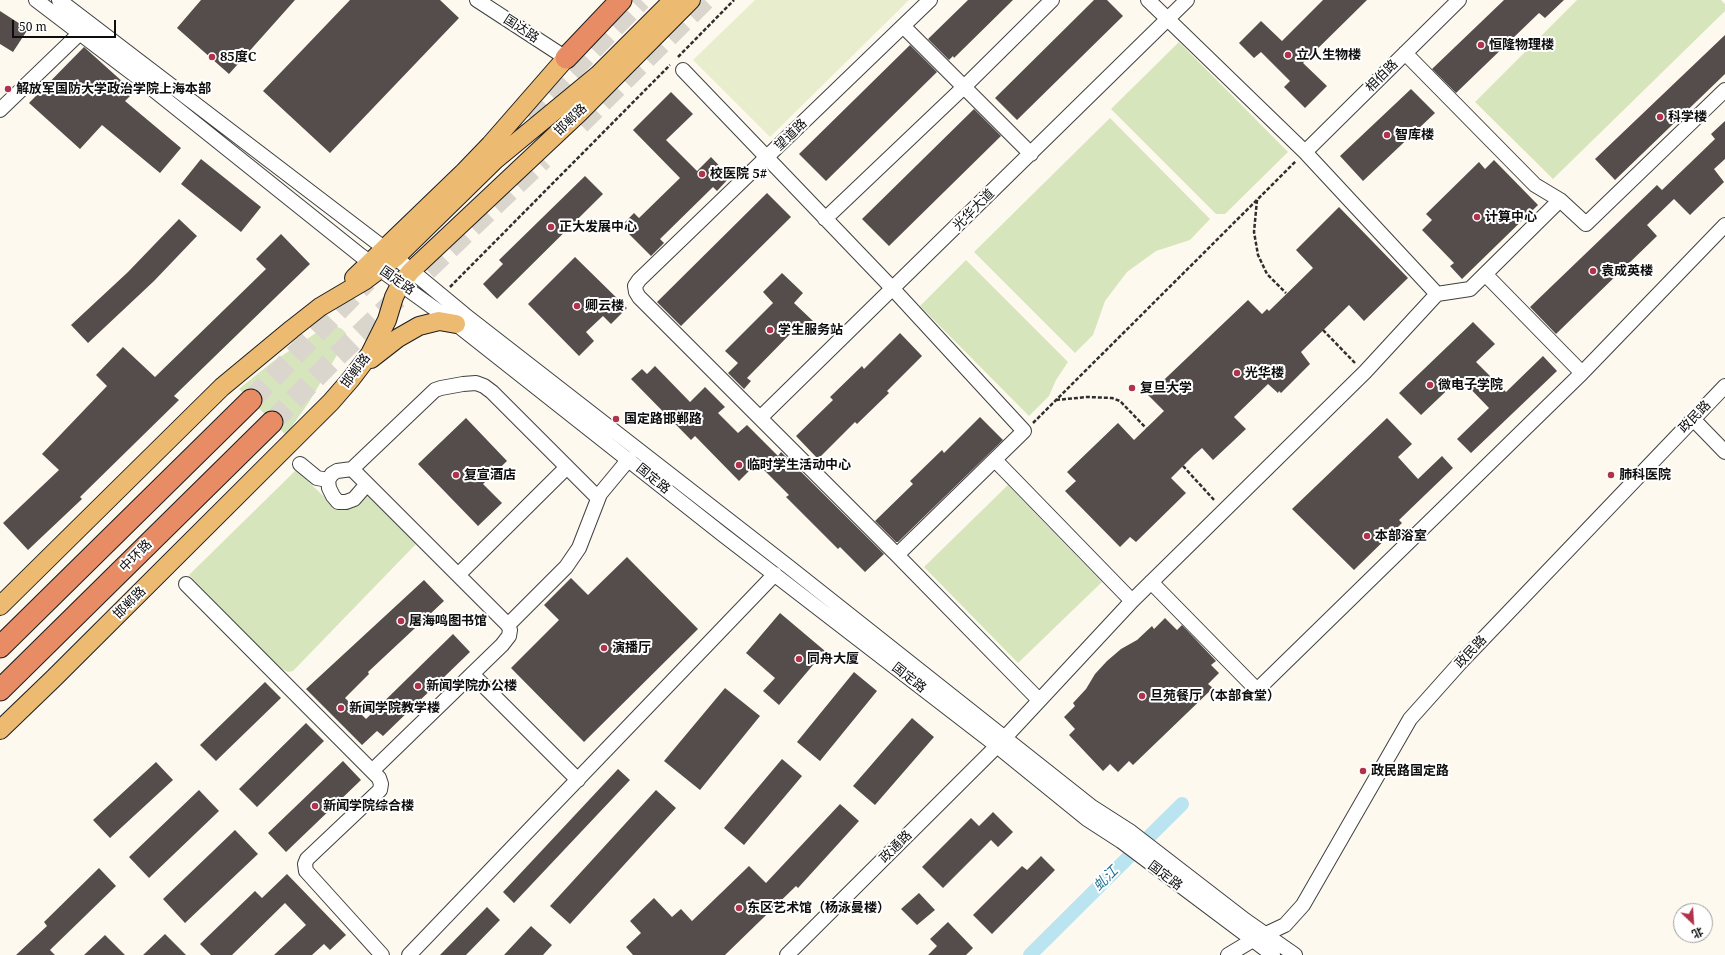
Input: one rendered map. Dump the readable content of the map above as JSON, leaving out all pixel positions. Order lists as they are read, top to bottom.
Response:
{
  "streets": {
    "highway": ["中环路"],
    "main road": ["邯郸路"],
    "street": [
      "国达路",
      "相伯路",
      "望道路",
      "光华大道",
      "国定路",
      "政民路",
      "政通路"
    ]
  },
  "crossings": [
    ["国达路", "邯郸路"],
    ["邯郸路", "国定路"],
    ["望道路", "光华大道"],
    ["国定路", "政民路"],
    ["国定路", "政通路"]
  ],
  "water": ["虬江"],
  "places": [
    "恒隆物理楼",
    "立人生物楼",
    "85度C",
    "解放军国防大学政治学院上海本部",
    "科学楼",
    "智库楼",
    "校医院 5#",
    "计算中心",
    "正大发展中心",
    "袁成英楼",
    "卿云楼",
    "学生服务站",
    "光华楼",
    "微电子学院",
    "复旦大学",
    "国定路邯郸路",
    "临时学生活动中心",
    "复宣酒店",
    "肺科医院",
    "本部浴室",
    "屠海鸣图书馆",
    "演播厅",
    "同舟大厦",
    "新闻学院办公楼",
    "旦苑餐厅（本部食堂）",
    "新闻学院教学楼",
    "政民路国定路",
    "新闻学院综合楼",
    "东区艺术馆（杨泳曼楼）"
  ],
  "scale_bar": "50 m",
  "north": "bottom right"
}
